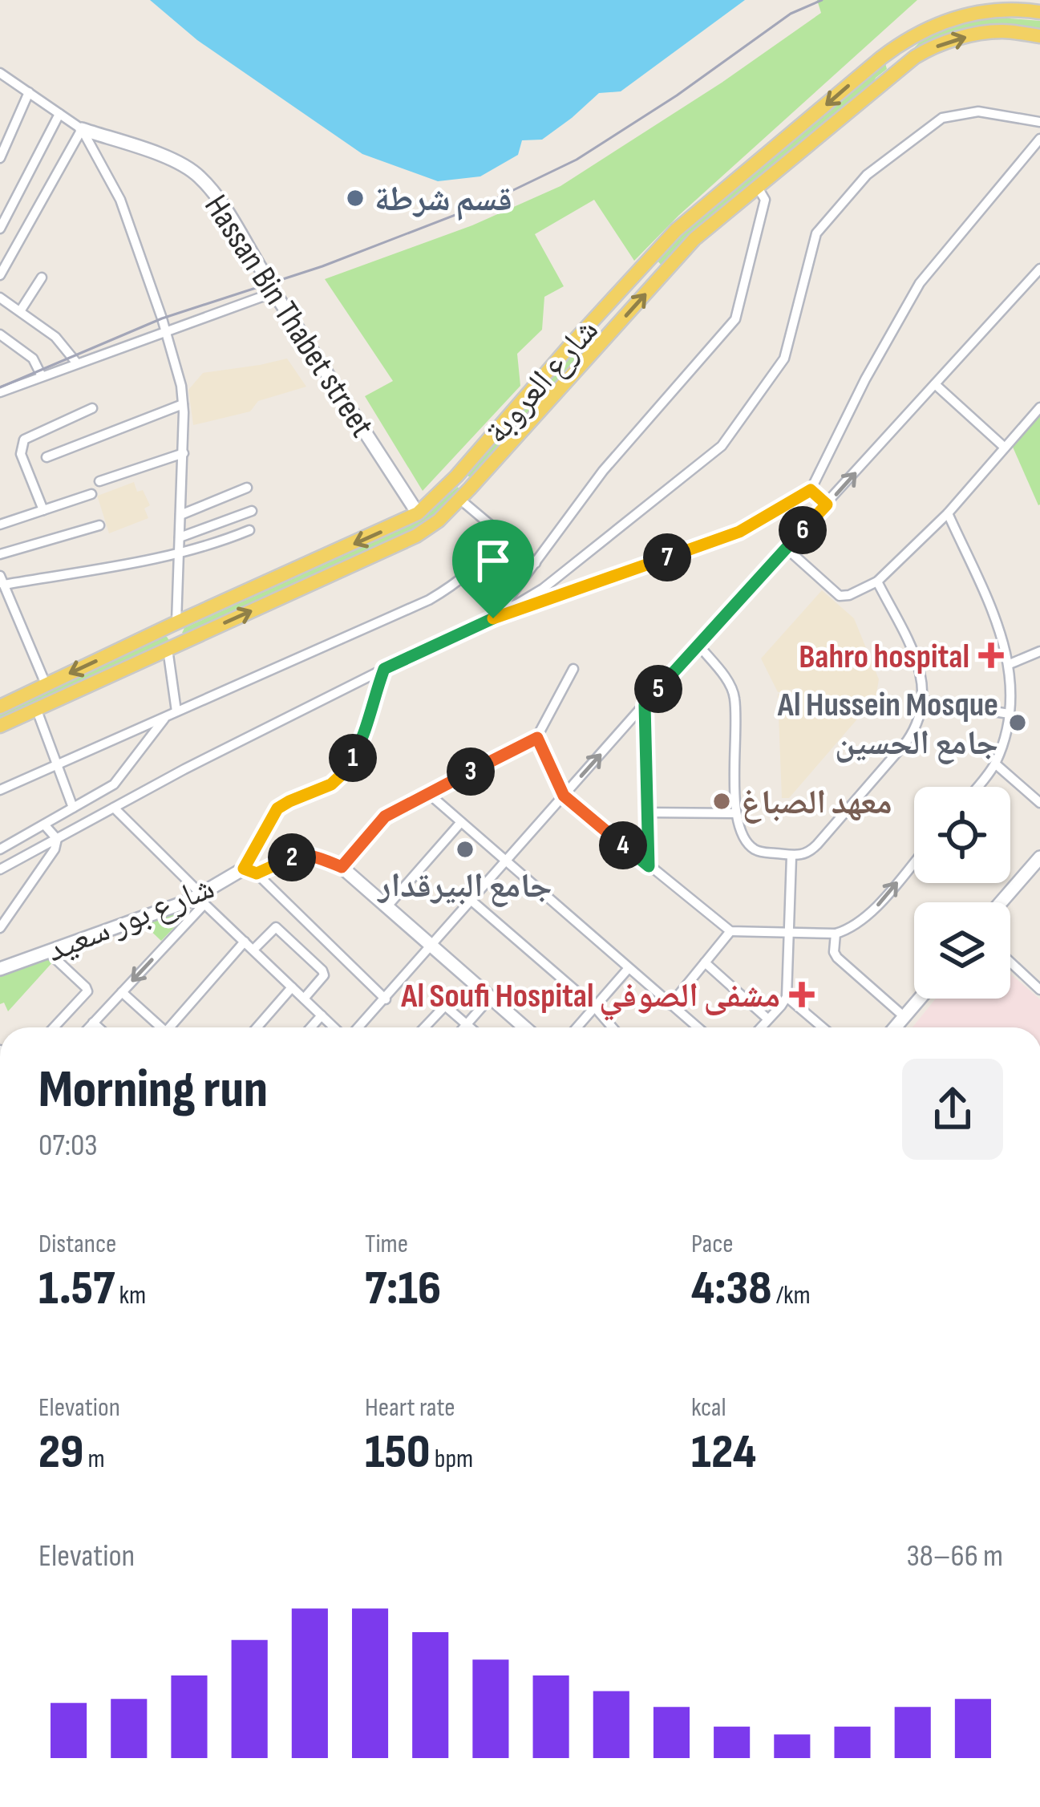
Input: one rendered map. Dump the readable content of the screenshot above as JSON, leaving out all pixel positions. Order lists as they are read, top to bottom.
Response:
{
  "streets": {
    "main road": ["Hassan Bin Thabet street", "شارع العروبة", "شارع بور سعيد"]
  },
  "crossings": [
    ["Hassan Bin Thabet street", "شارع العروبة"]
  ],
  "places": {
    "other": [
      "قسم شرطة",
      "Al Hussein Mosque جامع الحسين",
      "معهد الصباغ",
      "جامع البيرقدار"
    ],
    "health": ["Bahro hospital", "Al Soufi Hospital مشفى الصوفي"]
  },
  "page": {
    "pins": [
      "6",
      "7",
      "5",
      "1",
      "3",
      "4",
      "2"
    ],
    "heading": ["Morning run", "07:03"],
    "stats": [
      ["Distance", "1.57 km"],
      ["Time", "7:16"],
      ["Pace", "4:38 /km"],
      ["Elevation", "29 m"],
      ["Heart rate", "150 bpm"],
      ["kcal", "124"]
    ],
    "chart": ["Elevation", "38–66 m"]
  }
}
